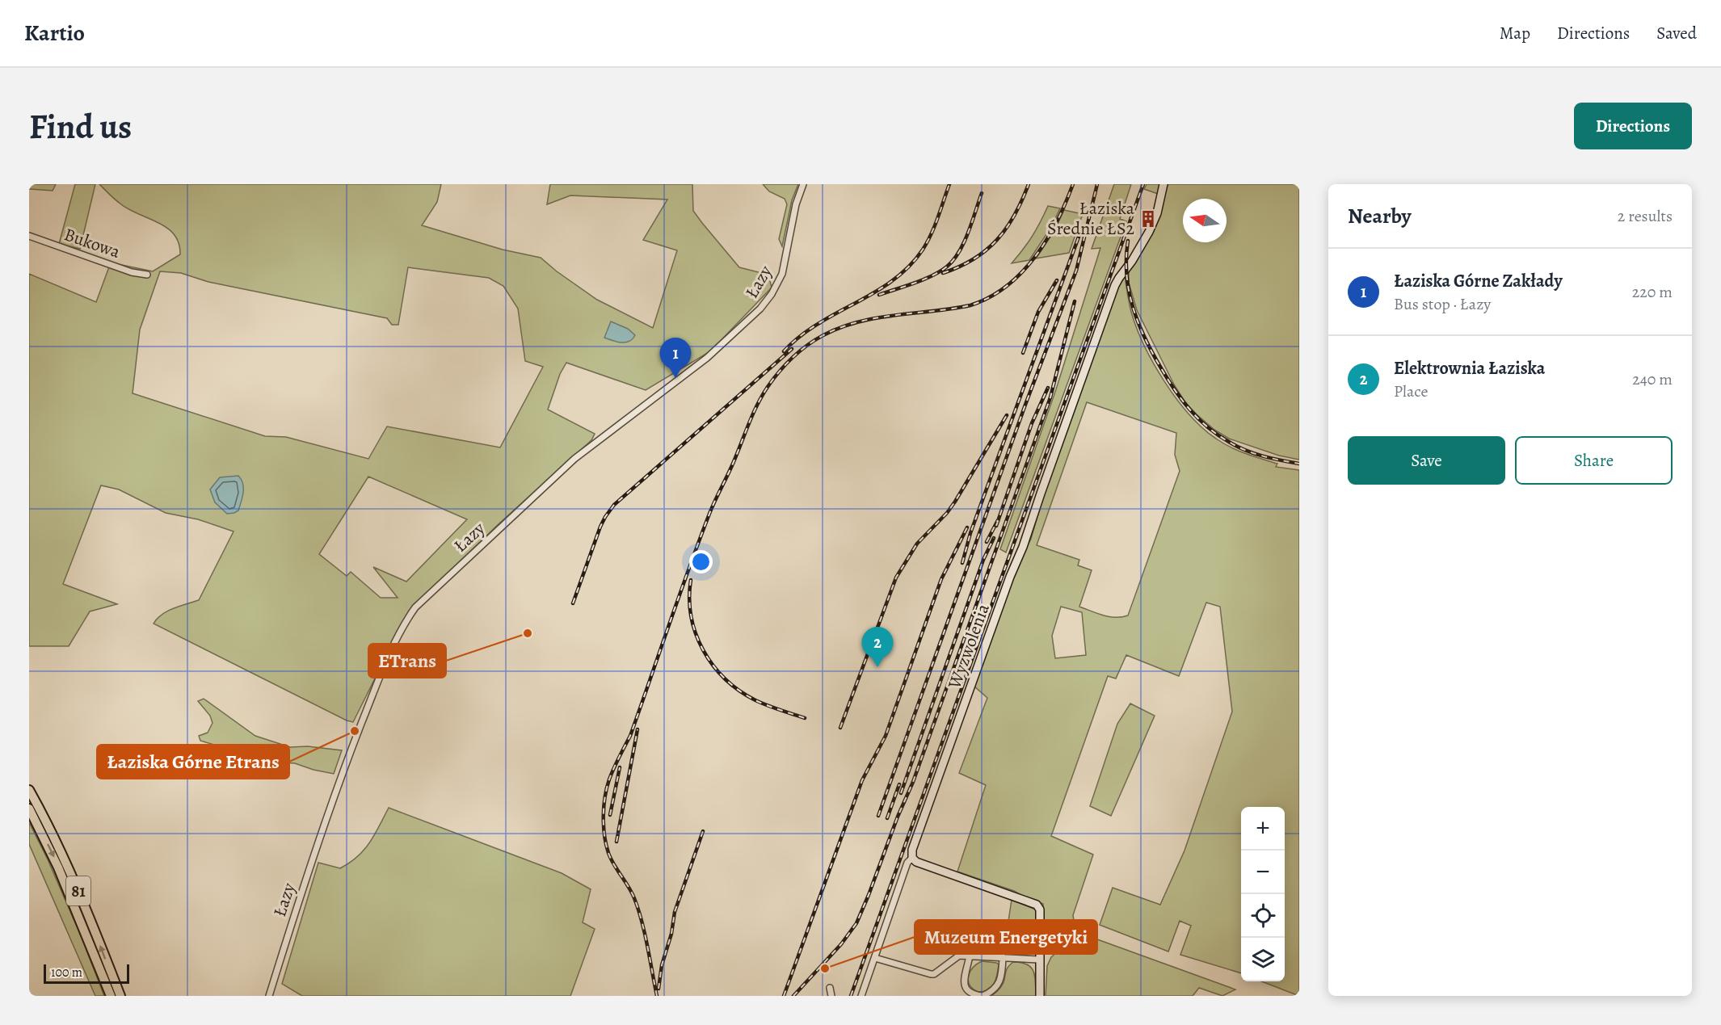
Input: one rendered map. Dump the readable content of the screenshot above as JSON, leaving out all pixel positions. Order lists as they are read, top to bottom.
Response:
{
  "streets": {
    "main road": ["81"],
    "street": ["Bukowa", "Łazy", "Wyzwolenia"]
  },
  "places": {
    "building": ["Łaziska Średnie ŁS2"],
    "other": ["ETrans", "Łaziska Górne Etrans", "Muzeum Energetyki"]
  },
  "scale_bar": "100 m",
  "north": "left",
  "page": {
    "header": "Kartio",
    "nav": ["Map", "Directions", "Saved"],
    "buttons": [
      "Directions",
      ["Save", "Share"]
    ],
    "title": "Find us",
    "heading": ["Nearby", "2 results"],
    "list": [
      {
        "mark": "1",
        "name": "Łaziska Górne Zakłady",
        "note": "Bus stop · Łazy",
        "value": "220 m"
      },
      {
        "mark": "2",
        "name": "Elektrownia Łaziska",
        "note": "Place",
        "value": "240 m"
      }
    ],
    "pins": ["1", "2"],
    "map_buttons": ["+", "−"],
    "scale": "100 m"
  }
}
